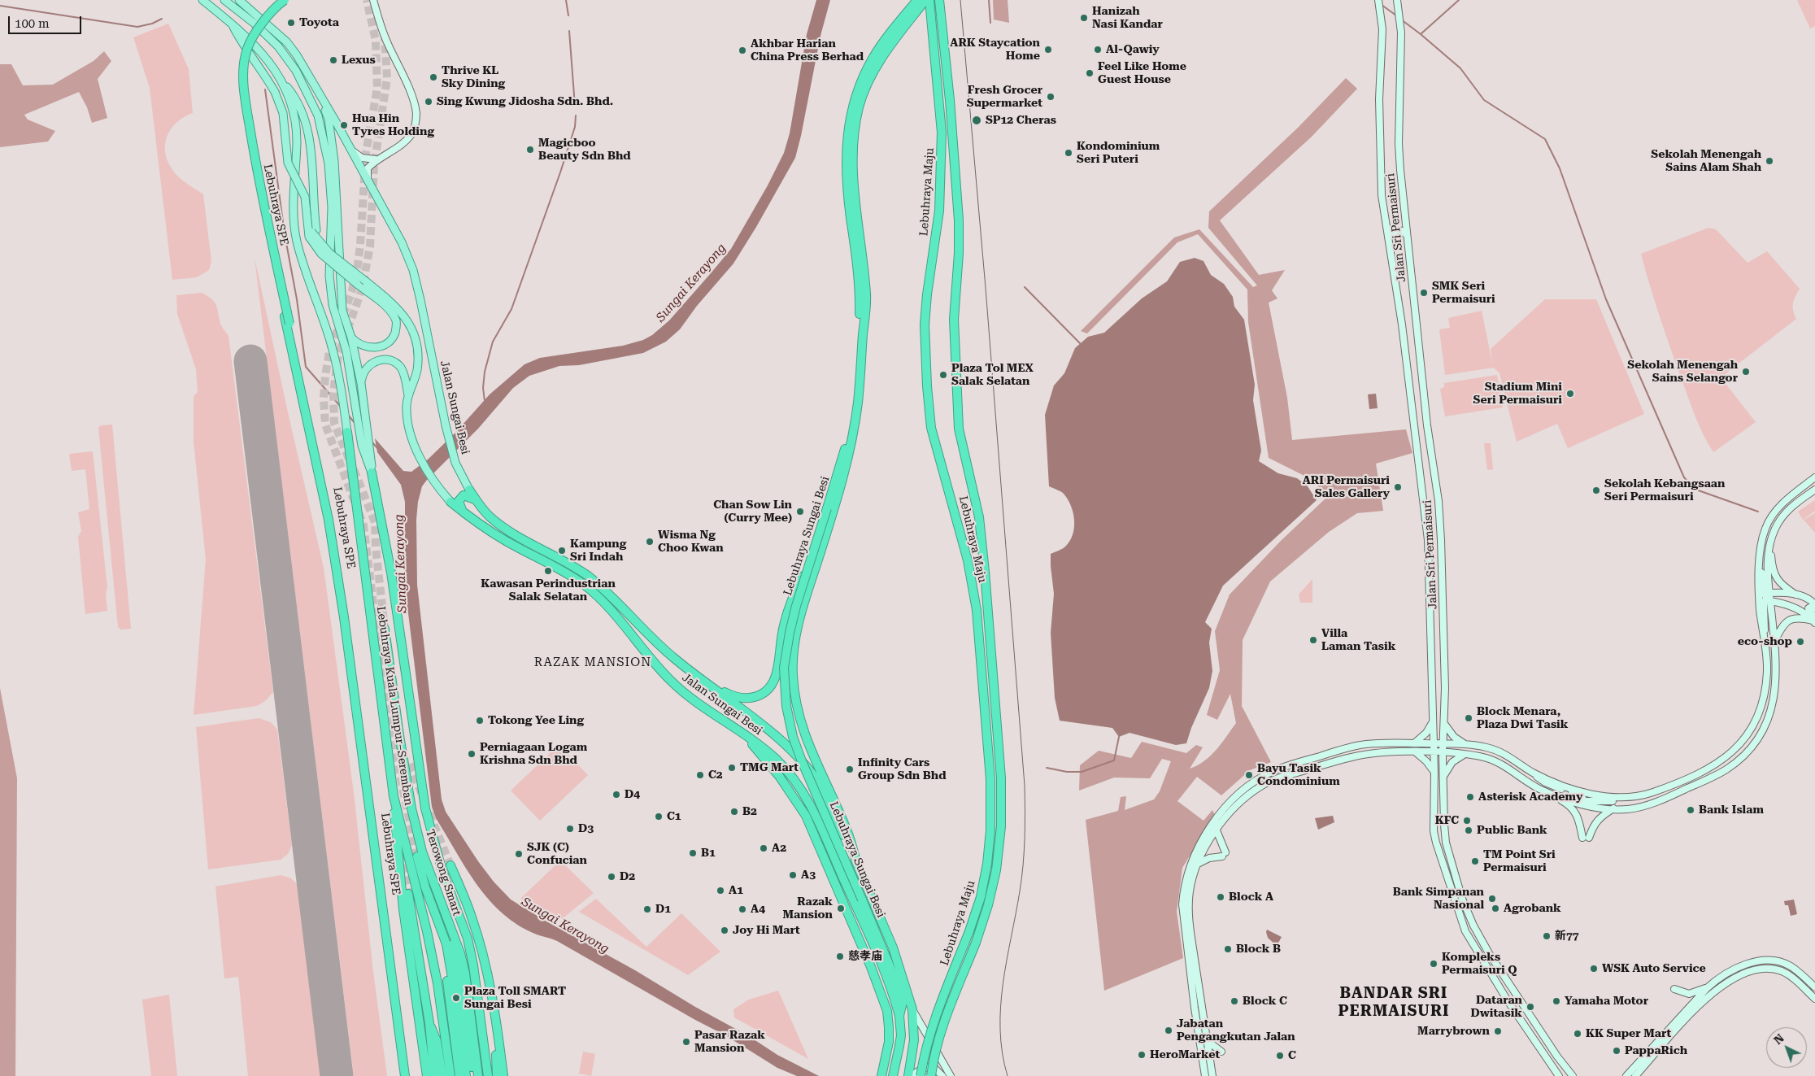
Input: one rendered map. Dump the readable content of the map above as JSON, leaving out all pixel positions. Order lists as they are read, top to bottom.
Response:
{
  "streets": {
    "highway": [
      "Lebuhraya Maju",
      "Lebuhraya SPE",
      "Jalan Sungai Besi",
      "Lebuhraya Sungai Besi",
      "Lebuhraya Kuala Lumpur–Seremban",
      "Terowong Smart"
    ],
    "street": ["Jalan Sri Permaisuri"]
  },
  "crossings": [
    ["Jalan Sungai Besi", "Lebuhraya Sungai Besi"],
    ["Jalan Sungai Besi", "Lebuhraya Kuala Lumpur–Seremban"]
  ],
  "districts": ["RAZAK MANSION", "BANDAR SRI PERMAISURI"],
  "water": ["Sungai Kerayong"],
  "places": [
    "Hanizah Nasi Kandar",
    "Toyota",
    "ARK Staycation Home",
    "Al-Qawiy",
    "Akhbar Harian China Press Berhad",
    "Lexus",
    "Feel Like Home Guest House",
    "Thrive KL Sky Dining",
    "Fresh Grocer Supermarket",
    "Sing Kwung Jidosha Sdn. Bhd.",
    "SP12 Cheras",
    "Hua Hin Tyres Holding",
    "Magicboo Beauty Sdn Bhd",
    "Kondominium Seri Puteri",
    "Sekolah Menengah Sains Alam Shah",
    "SMK Seri Permaisuri",
    "Sekolah Menengah Sains Selangor",
    "Plaza Tol MEX Salak Selatan",
    "Stadium Mini Seri Permaisuri",
    "ARI Permaisuri Sales Gallery",
    "Sekolah Kebangsaan Seri Permaisuri",
    "Chan Sow Lin (Curry Mee)",
    "Wisma Ng Choo Kwan",
    "Kampung Sri Indah",
    "Kawasan Perindustrian Salak Selatan",
    "Villa Laman Tasik",
    "eco-shop",
    "Block Menara, Plaza Dwi Tasik",
    "Tokong Yee Ling",
    "Perniagaan Logam Krishna Sdn Bhd",
    "TMG Mart",
    "Infinity Cars Group Sdn Bhd",
    "C2",
    "Bayu Tasik Condominium",
    "D4",
    "Asterisk Academy",
    "Bank Islam",
    "B2",
    "C1",
    "KFC",
    "D3",
    "Public Bank",
    "A2",
    "B1",
    "SJK (C) Confucian",
    "TM Point Sri Permaisuri",
    "A3",
    "D2",
    "A1",
    "Block A",
    "Bank Simpanan Nasional",
    "Razak Mansion",
    "Agrobank",
    "D1",
    "A4",
    "Joy Hi Mart",
    "新77",
    "Block B",
    "慈孝庙",
    "Kompleks Permaisuri Q",
    "WSK Auto Service",
    "Plaza Toll SMART Sungai Besi",
    "Block C",
    "Yamaha Motor",
    "Dataran Dwitasik",
    "Jabatan Pengangkutan Jalan",
    "Marrybrown",
    "KK Super Mart",
    "Pasar Razak Mansion",
    "PappaRich",
    "HeroMarket",
    "C"
  ],
  "scale_bar": "100 m",
  "north": "top left"
}
